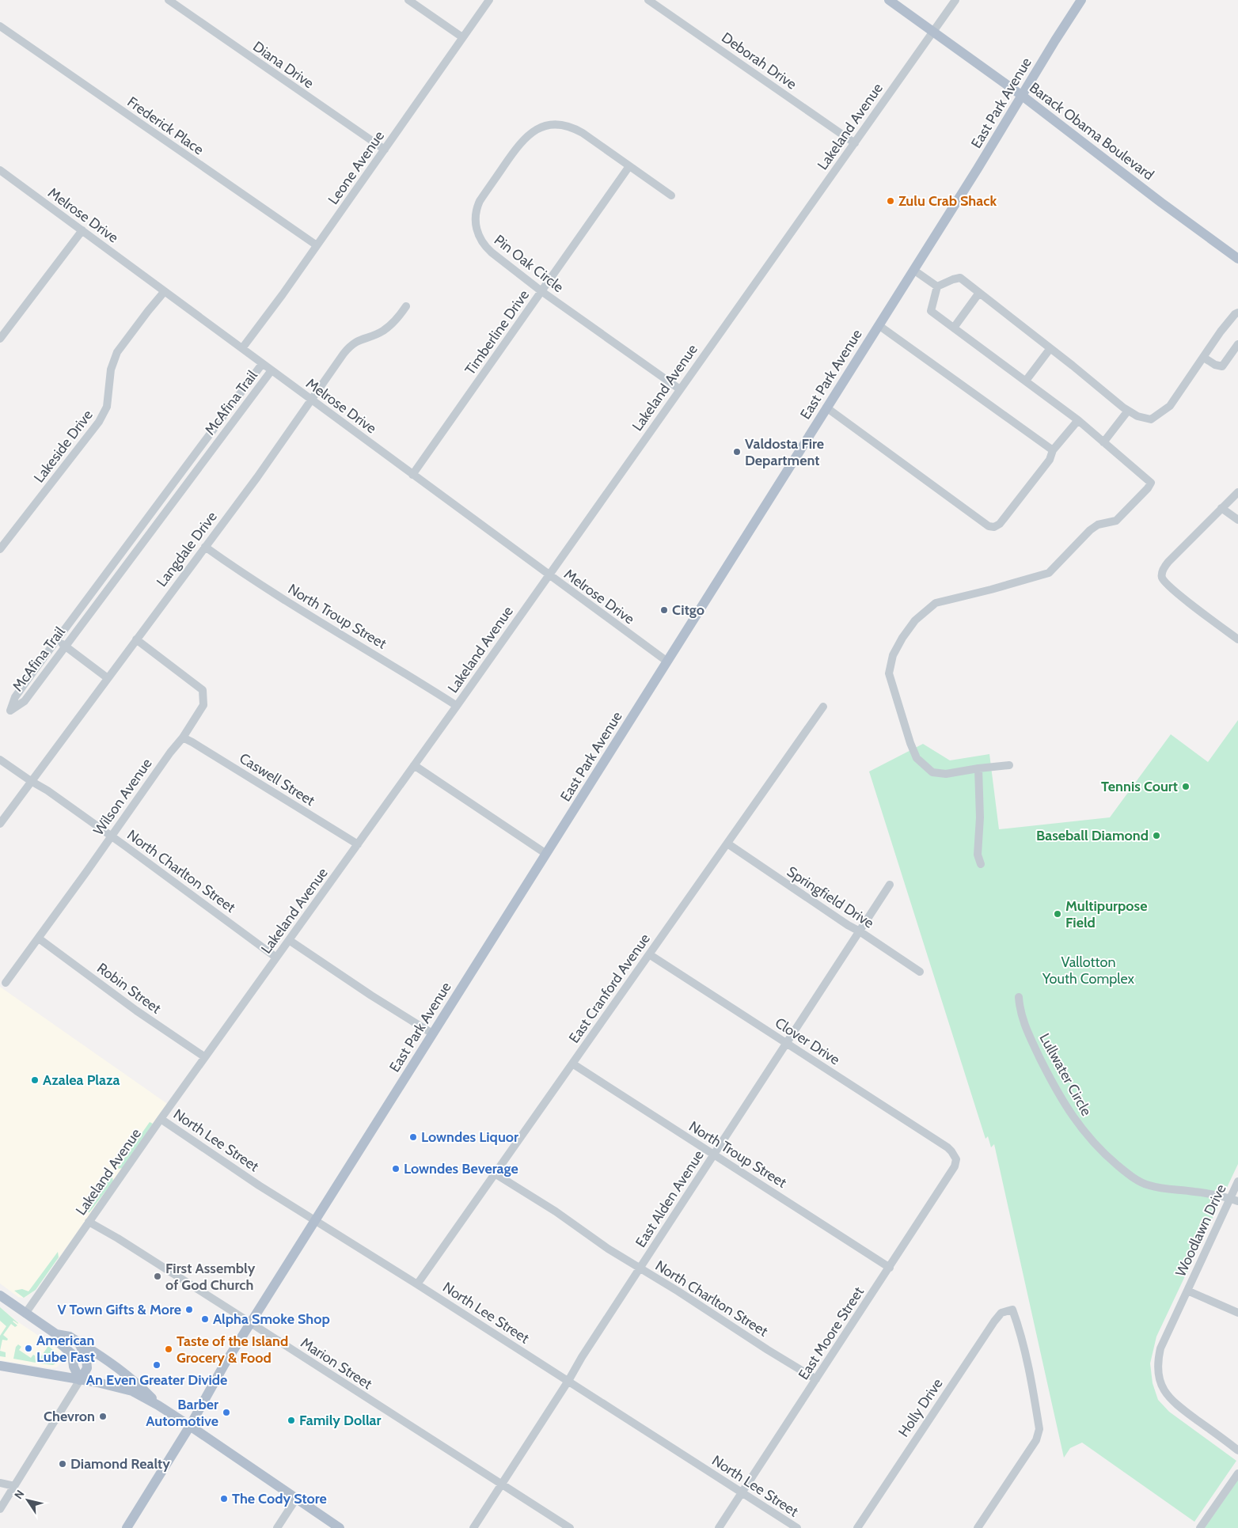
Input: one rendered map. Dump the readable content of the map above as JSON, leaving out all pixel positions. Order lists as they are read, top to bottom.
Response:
{
  "streets": {
    "main road": ["East Park Avenue", "Barack Obama Boulevard"],
    "street": [
      "Deborah Drive",
      "Diana Drive",
      "Frederick Place",
      "Lakeland Avenue",
      "Leone Avenue",
      "Melrose Drive",
      "Pin Oak Circle",
      "Timberline Drive",
      "McAfina Trail",
      "Lakeside Drive",
      "Langdale Drive",
      "North Troup Street",
      "Caswell Street",
      "Wilson Avenue",
      "North Charlton Street",
      "Springfield Drive",
      "Robin Street",
      "East Cranford Avenue",
      "Clover Drive",
      "Lullwater Circle",
      "North Lee Street",
      "East Alden Avenue",
      "Woodlawn Drive",
      "East Moore Street",
      "Marion Street",
      "Holly Drive"
    ]
  },
  "crossings": [
    ["Deborah Drive", "Lakeland Avenue"],
    ["Diana Drive", "Leone Avenue"],
    ["East Park Avenue", "Barack Obama Boulevard"],
    ["East Park Avenue", "Melrose Drive"],
    ["East Park Avenue", "North Lee Street"],
    ["East Park Avenue", "Marion Street"],
    ["Frederick Place", "Leone Avenue"],
    ["Lakeland Avenue", "Barack Obama Boulevard"],
    ["Lakeland Avenue", "Melrose Drive"],
    ["Lakeland Avenue", "Pin Oak Circle"],
    ["Lakeland Avenue", "North Troup Street"],
    ["Lakeland Avenue", "Caswell Street"],
    ["Lakeland Avenue", "North Charlton Street"],
    ["Lakeland Avenue", "Robin Street"],
    ["Lakeland Avenue", "North Lee Street"],
    ["Lakeland Avenue", "Marion Street"],
    ["Leone Avenue", "Melrose Drive"],
    ["Melrose Drive", "Timberline Drive"],
    ["Melrose Drive", "McAfina Trail"],
    ["Melrose Drive", "Lakeside Drive"],
    ["Melrose Drive", "Langdale Drive"],
    ["Pin Oak Circle", "Timberline Drive"],
    ["Langdale Drive", "North Troup Street"],
    ["Langdale Drive", "Wilson Avenue"],
    ["Langdale Drive", "North Charlton Street"],
    ["North Troup Street", "East Cranford Avenue"],
    ["North Troup Street", "East Alden Avenue"],
    ["North Troup Street", "East Moore Street"],
    ["Caswell Street", "Wilson Avenue"],
    ["Wilson Avenue", "North Charlton Street"],
    ["Wilson Avenue", "Robin Street"],
    ["North Charlton Street", "East Cranford Avenue"],
    ["North Charlton Street", "East Alden Avenue"],
    ["North Charlton Street", "East Moore Street"],
    ["Springfield Drive", "East Cranford Avenue"],
    ["Springfield Drive", "East Alden Avenue"],
    ["East Cranford Avenue", "Clover Drive"],
    ["East Cranford Avenue", "North Lee Street"],
    ["Clover Drive", "East Alden Avenue"],
    ["Clover Drive", "East Moore Street"],
    ["Lullwater Circle", "Woodlawn Drive"],
    ["North Lee Street", "East Alden Avenue"],
    ["North Lee Street", "East Moore Street"],
    ["East Alden Avenue", "Marion Street"]
  ],
  "parks": ["Vallotton Youth Complex"],
  "places": [
    "Zulu Crab Shack",
    "Valdosta Fire Department",
    "Citgo",
    "Tennis Court",
    "Baseball Diamond",
    "Multipurpose Field",
    "Azalea Plaza",
    "Lowndes Liquor",
    "Lowndes Beverage",
    "First Assembly of God Church",
    "V Town Gifts & More",
    "Alpha Smoke Shop",
    "American Lube Fast",
    "Taste of the Island Grocery & Food",
    "An Even Greater Divide",
    "Barber Automotive",
    "Chevron",
    "Family Dollar",
    "Diamond Realty",
    "The Cody Store"
  ],
  "north": "top left"
}
